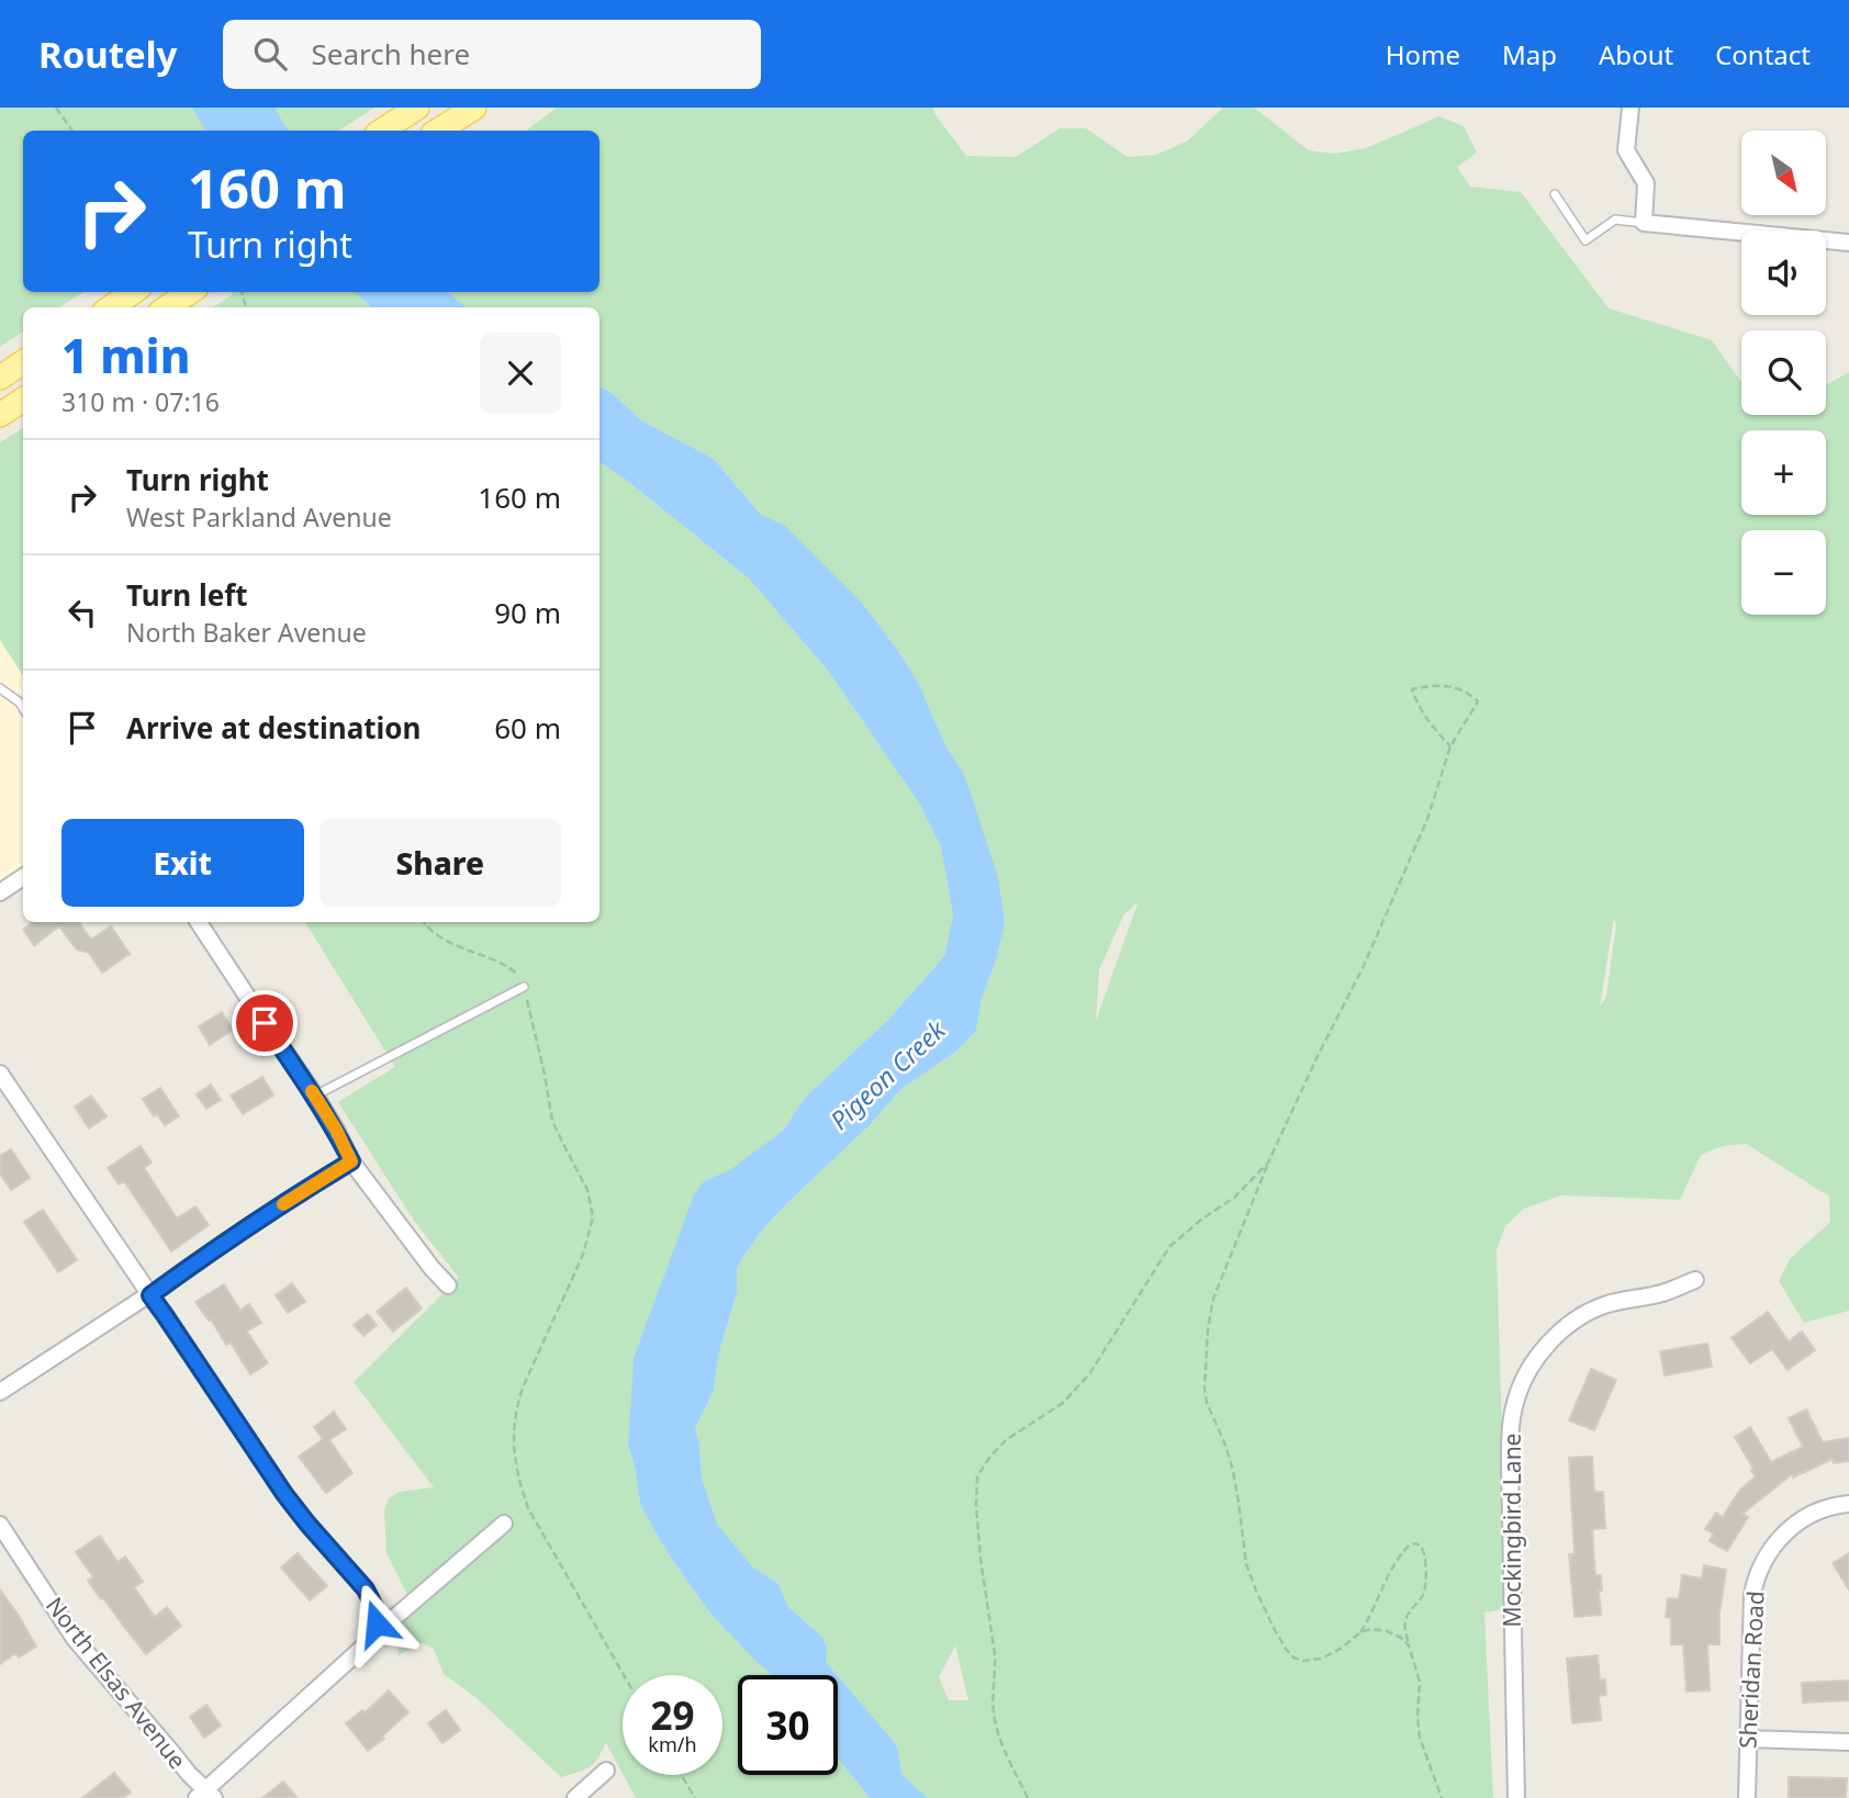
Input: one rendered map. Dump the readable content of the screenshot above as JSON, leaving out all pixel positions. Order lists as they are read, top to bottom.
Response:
{
  "streets": {
    "street": ["Mockingbird Lane", "Sheridan Road", "North Elsas Avenue"]
  },
  "water": ["Pigeon Creek"],
  "north": "bottom right",
  "page": {
    "header": "Routely",
    "search": "Search here",
    "nav": [
      "Home",
      "Map",
      "About",
      "Contact"
    ],
    "map_buttons": ["+", "−"],
    "turn": ["160 m", "Turn right"],
    "heading": ["1 min", "310 m · 07:16"],
    "list": [
      {
        "name": "Turn right",
        "note": "West Parkland Avenue",
        "value": "160 m"
      },
      {
        "name": "Turn left",
        "note": "North Baker Avenue",
        "value": "90 m"
      },
      {
        "name": "Arrive at destination",
        "value": "60 m"
      }
    ],
    "buttons": ["Exit", "Share"],
    "speed": "29 km/h",
    "limit": "30"
  }
}
